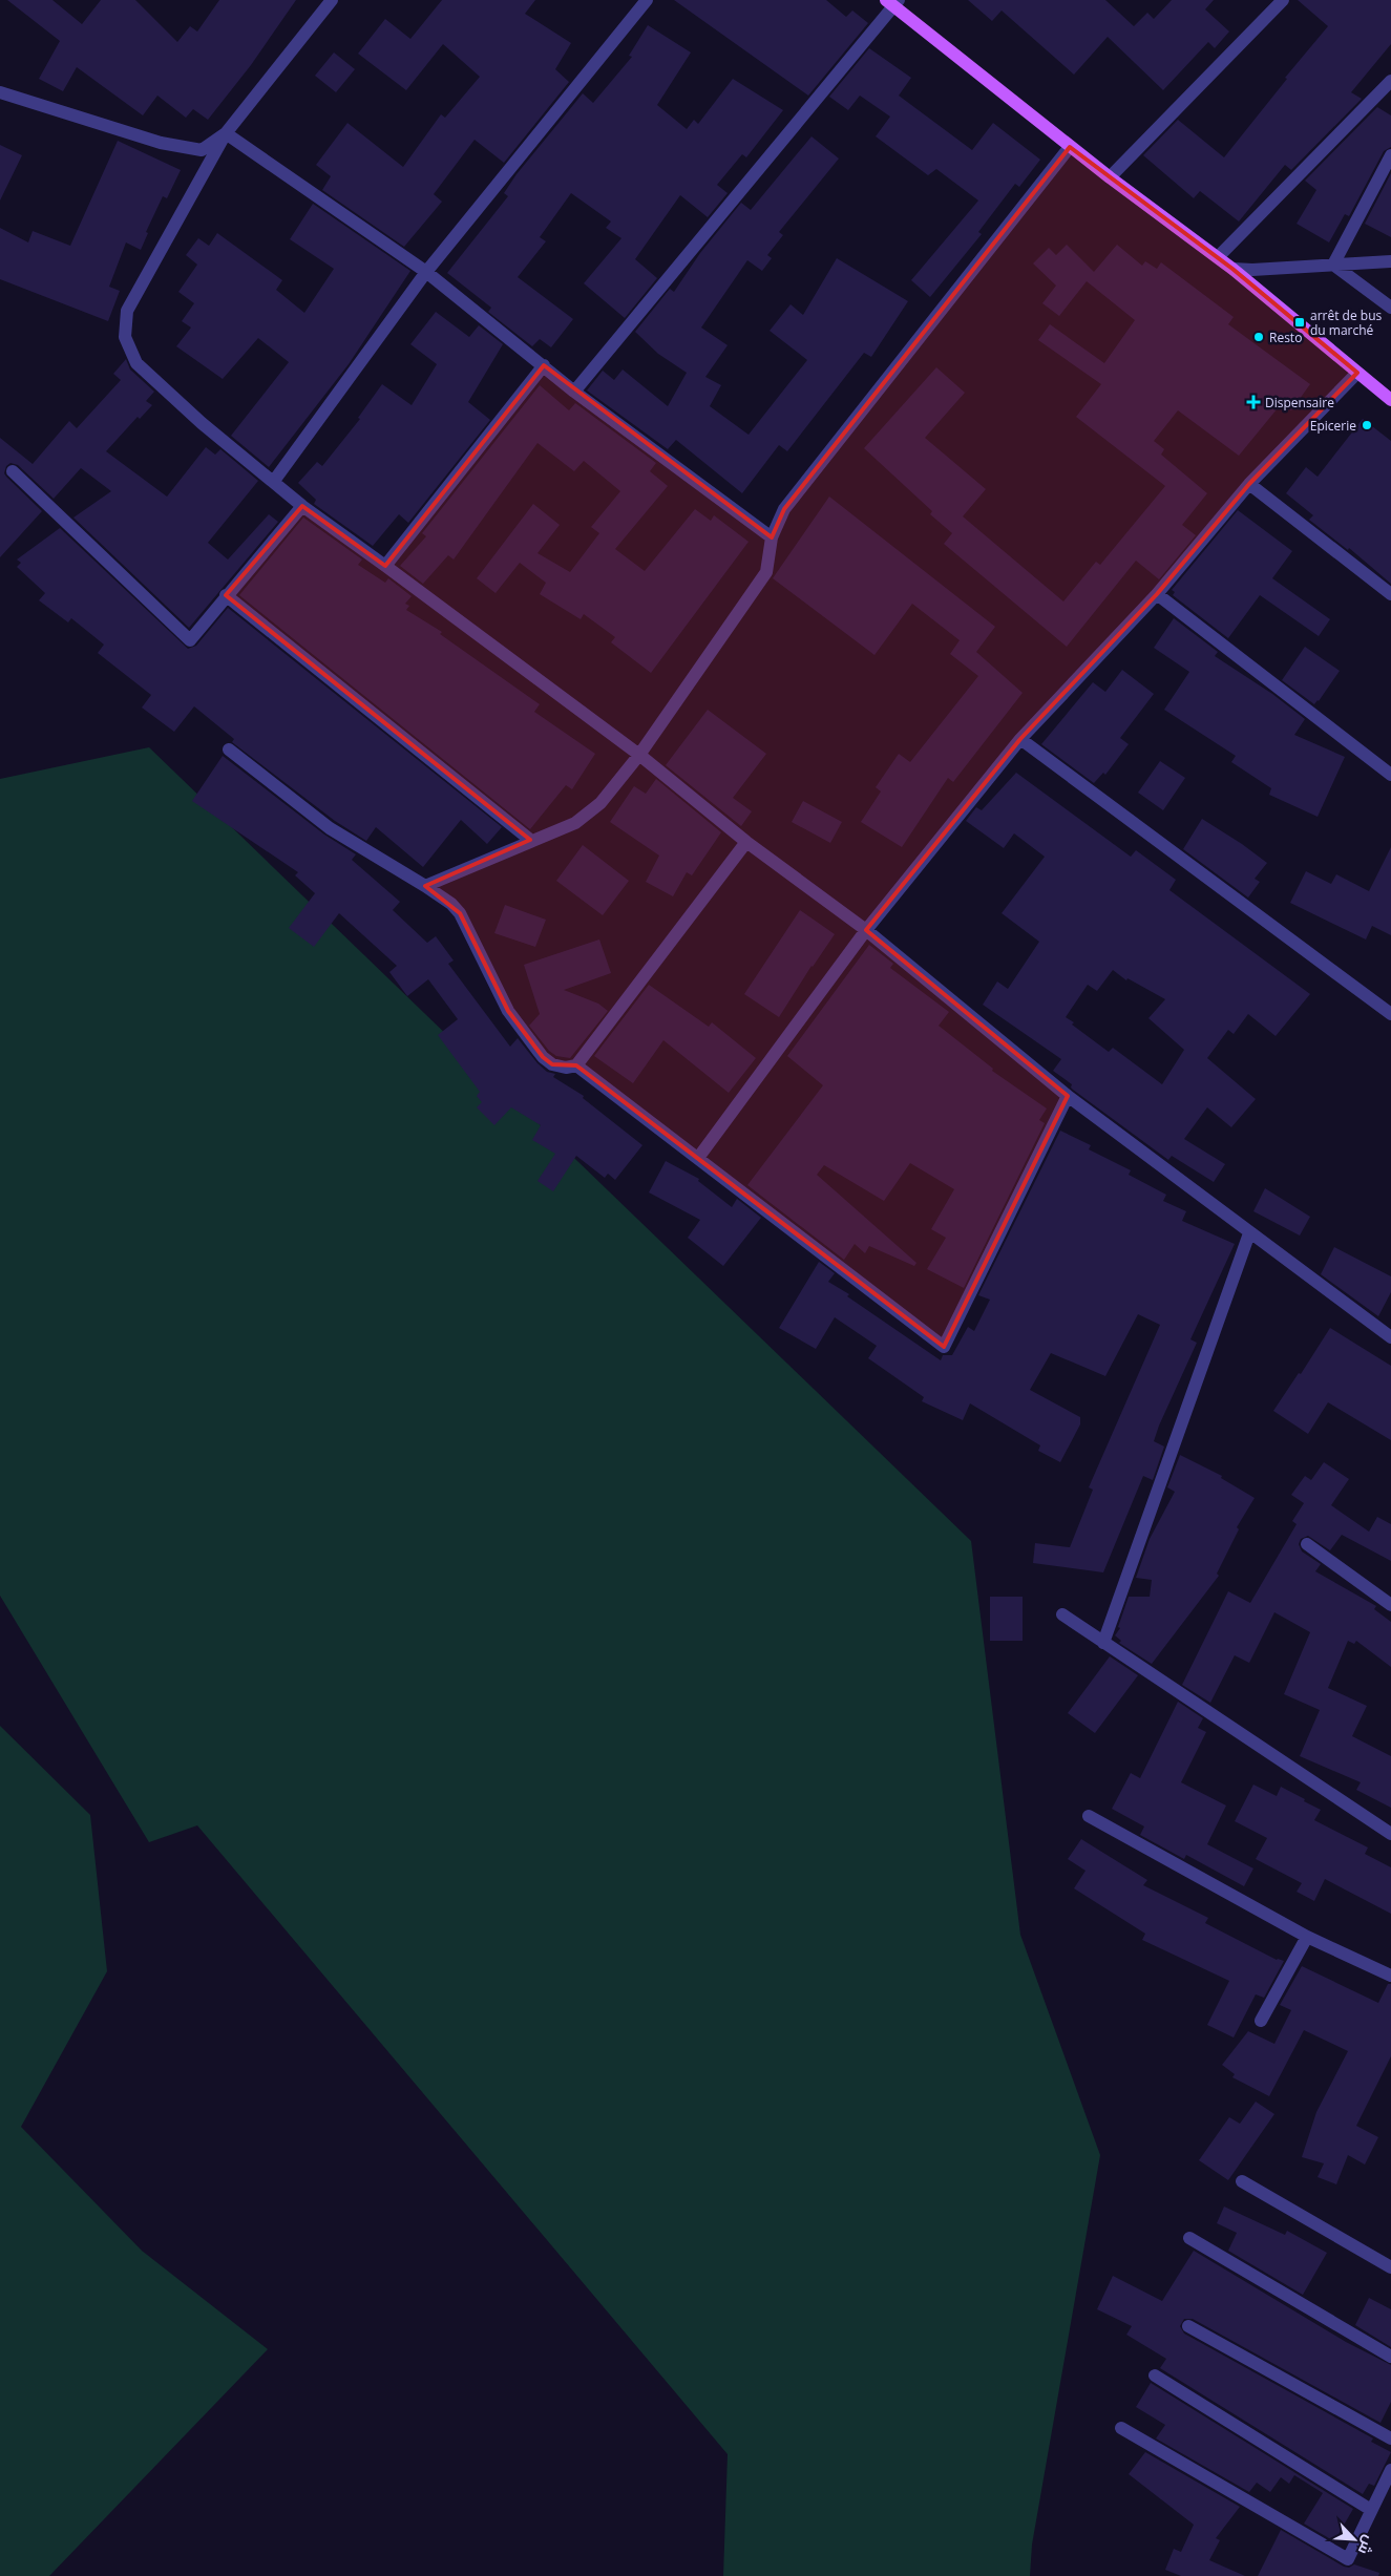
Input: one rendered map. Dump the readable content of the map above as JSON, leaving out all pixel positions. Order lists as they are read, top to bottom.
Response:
{
  "places": {
    "transit": ["arrêt de bus du marché"],
    "other": ["Resto", "Epicerie"],
    "health": ["Dispensaire"]
  },
  "north": "bottom right"
}
